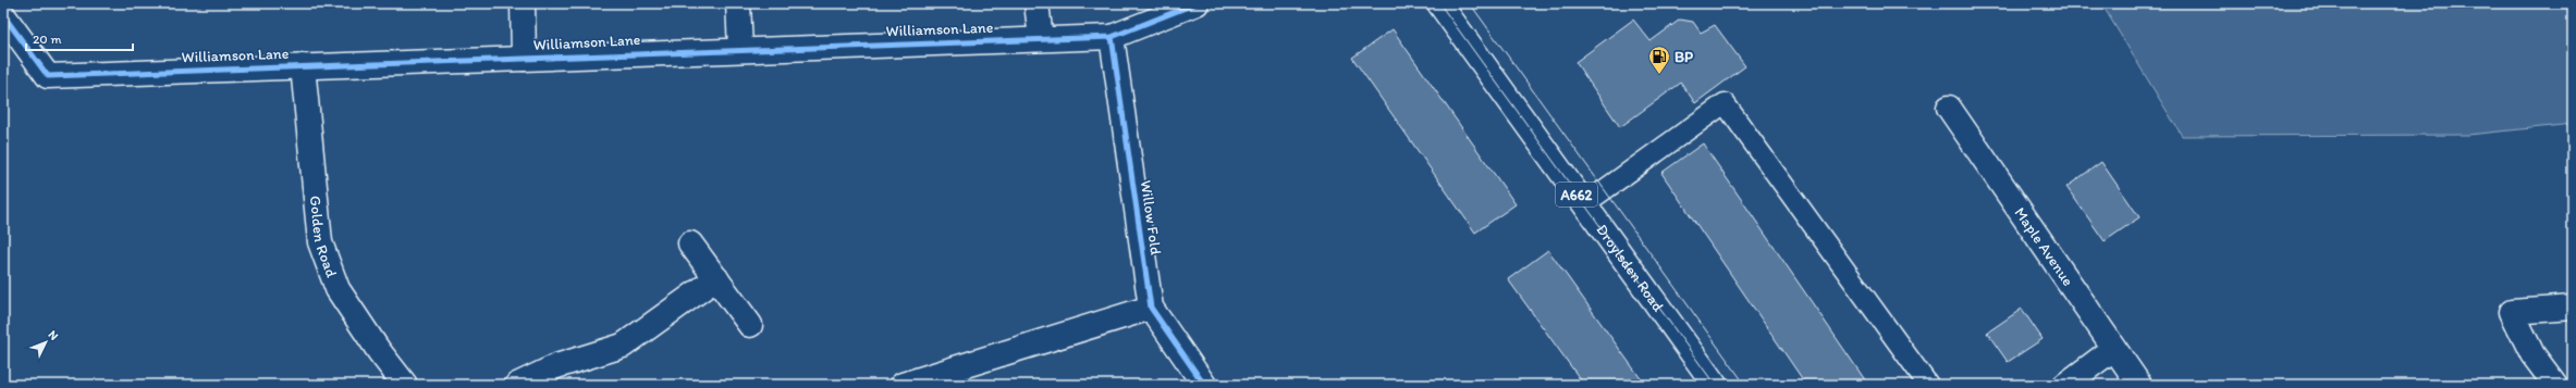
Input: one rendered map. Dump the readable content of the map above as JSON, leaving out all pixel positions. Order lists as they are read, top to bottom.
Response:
{
  "streets": {
    "street": [
      "Williamson Lane",
      "A662",
      "Willow Fold",
      "Golden Road",
      "Maple Avenue",
      "Droylsden Road"
    ]
  },
  "crossings": [
    ["Williamson Lane", "Willow Fold"],
    ["Williamson Lane", "Golden Road"]
  ],
  "places": {
    "fuel station": ["BP"]
  },
  "scale_bar": "20 m",
  "north": "top right"
}
